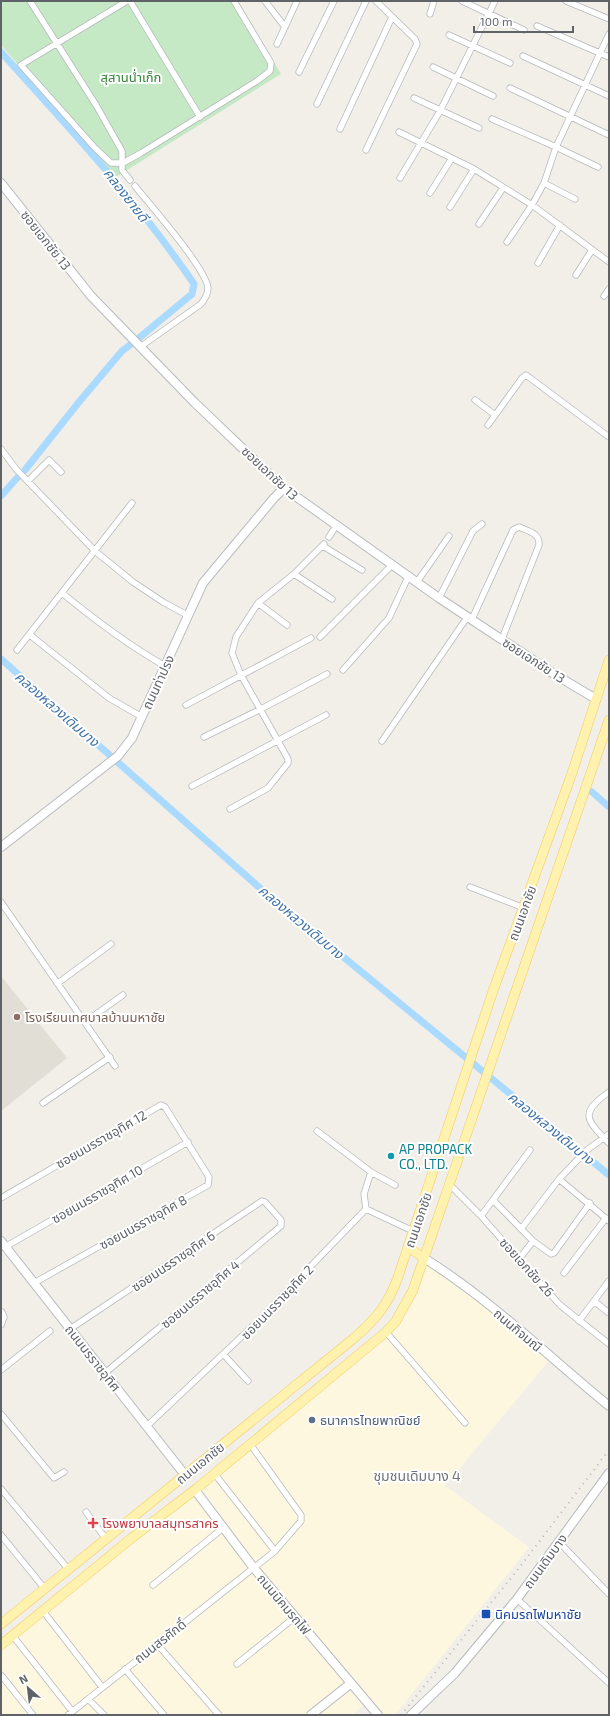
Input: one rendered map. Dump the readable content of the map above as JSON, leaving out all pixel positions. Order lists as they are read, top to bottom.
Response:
{
  "streets": {
    "main road": ["ถนนเอกชัย"],
    "street": [
      "ซอยเอกชัย 13",
      "ถนนท่าปรง",
      "ซอยนนรราชอุทิศ 12",
      "ซอยนนรราชอุทิศ 10",
      "ซอยนนรราชอุทิศ 8",
      "ซอยนนรราชอุทิศ 6",
      "ซอยเอกชัย 26",
      "ซอยนนรราชอุทิศ 4",
      "ซอยนนรราชอุทิศ 2",
      "ถนนกิจมณี",
      "ถนนนรราชอุทิศ",
      "ถนนเดิมบาง",
      "ถนนนิคมรถไฟ",
      "ถนนสรศักดิ์"
    ]
  },
  "crossings": [
    ["ซอยเอกชัย 13", "ถนนท่าปรง"],
    ["ซอยเอกชัย 13", "ถนนเอกชัย"],
    ["ถนนเอกชัย", "ซอยเอกชัย 26"],
    ["ถนนเอกชัย", "ถนนกิจมณี"],
    ["ถนนเอกชัย", "ถนนนรราชอุทิศ"],
    ["ถนนเอกชัย", "ถนนนิคมรถไฟ"],
    ["ถนนเอกชัย", "ถนนสรศักดิ์"],
    ["ซอยนนรราชอุทิศ 12", "ซอยนนรราชอุทิศ 10"],
    ["ซอยนนรราชอุทิศ 12", "ซอยนนรราชอุทิศ 8"],
    ["ซอยนนรราชอุทิศ 10", "ซอยนนรราชอุทิศ 8"],
    ["ซอยนนรราชอุทิศ 10", "ถนนนรราชอุทิศ"],
    ["ซอยนนรราชอุทิศ 8", "ถนนนรราชอุทิศ"],
    ["ซอยนนรราชอุทิศ 6", "ซอยนนรราชอุทิศ 4"],
    ["ซอยนนรราชอุทิศ 6", "ถนนนรราชอุทิศ"],
    ["ซอยนนรราชอุทิศ 4", "ถนนนรราชอุทิศ"],
    ["ซอยนนรราชอุทิศ 2", "ถนนนรราชอุทิศ"],
    ["ถนนนิคมรถไฟ", "ถนนสรศักดิ์"]
  ],
  "districts": ["ชุมชนเดิมบาง 4"],
  "water": ["คลองยายดี", "คลองหลวงเดิมบาง"],
  "parks": ["สุสานน่ำเก็ก"],
  "places": {
    "other": ["โรงเรียนเทศบาลบ้านมหาชัย", "AP PROPACK CO., LTD.", "ธนาคารไทยพาณิชย์"],
    "health": ["โรงพยาบาลสมุทรสาคร"],
    "transit": ["นิคมรถไฟมหาชัย"]
  },
  "scale_bar": "100 m",
  "north": "top left"
}
